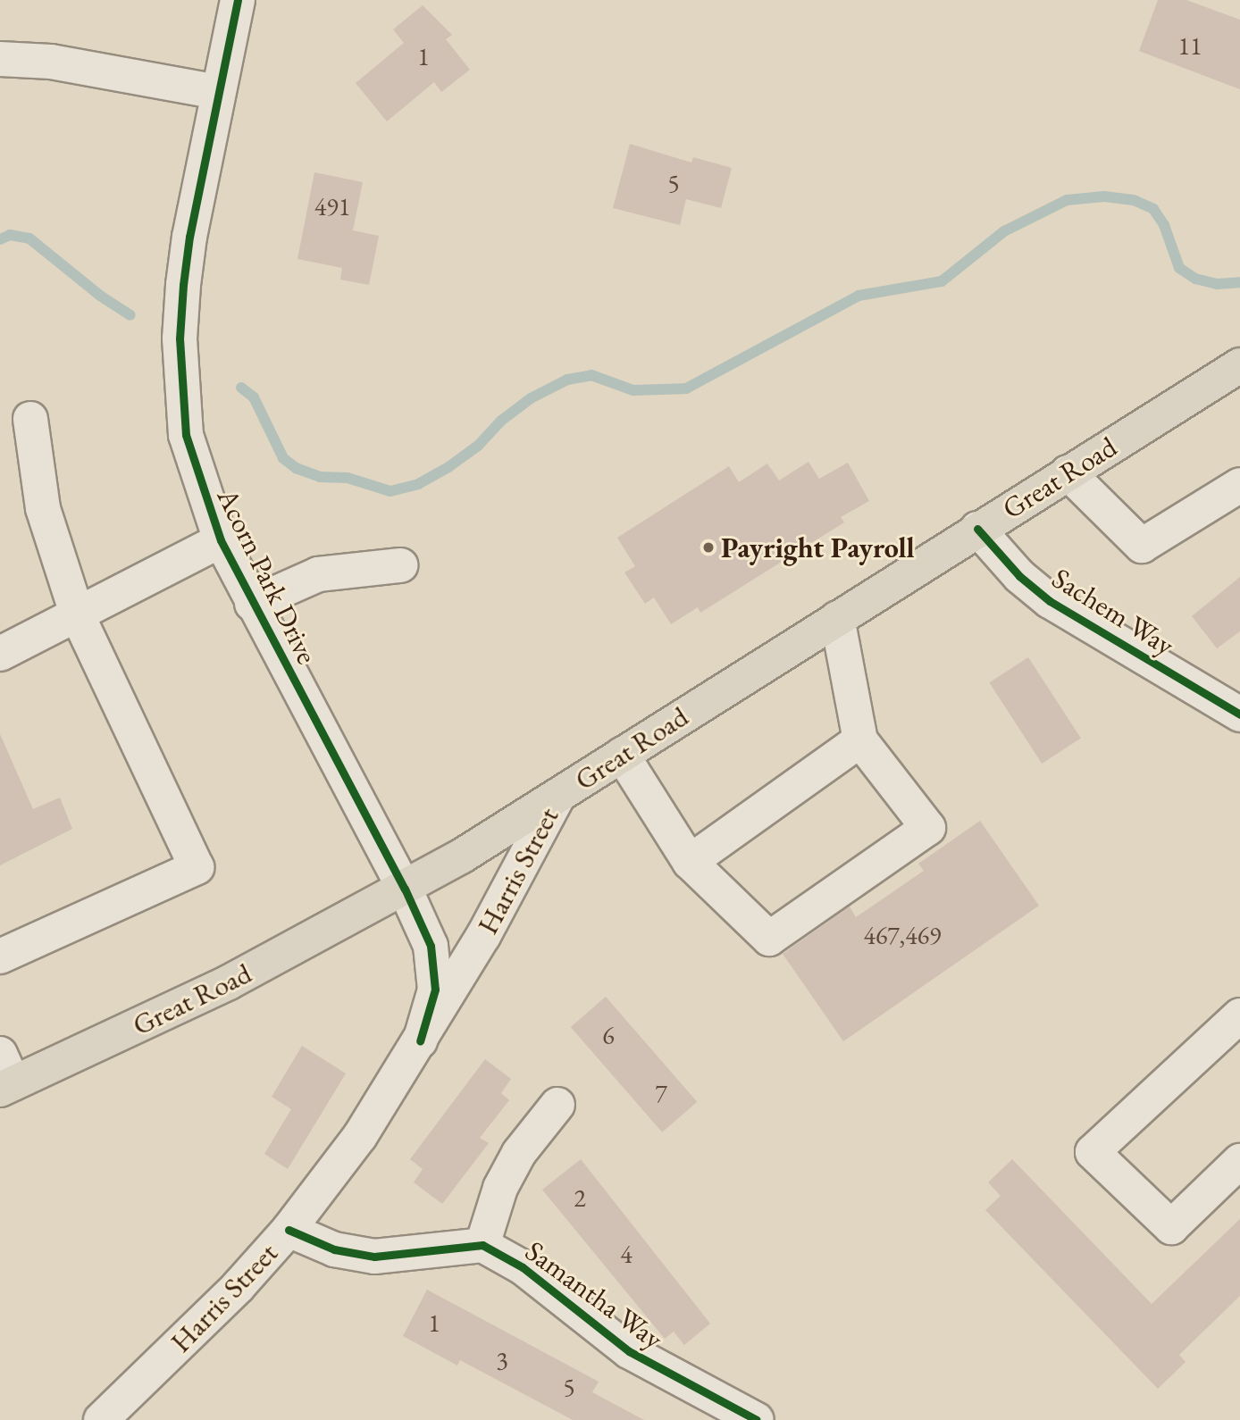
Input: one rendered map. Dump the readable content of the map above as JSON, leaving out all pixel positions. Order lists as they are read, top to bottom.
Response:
{
  "streets": {
    "main road": ["Great Road"],
    "street": [
      "Acorn Park Drive",
      "Sachem Way",
      "Harris Street",
      "Samantha Way"
    ]
  },
  "crossings": [
    ["Great Road", "Acorn Park Drive"],
    ["Great Road", "Sachem Way"],
    ["Great Road", "Harris Street"],
    ["Acorn Park Drive", "Harris Street"],
    ["Harris Street", "Samantha Way"]
  ],
  "places": ["Payright Payroll"],
  "house_numbers": [
    "11",
    "1",
    "5",
    "491",
    "467,469",
    "6",
    "7",
    "2",
    "4",
    "1",
    "3",
    "5"
  ]
}
